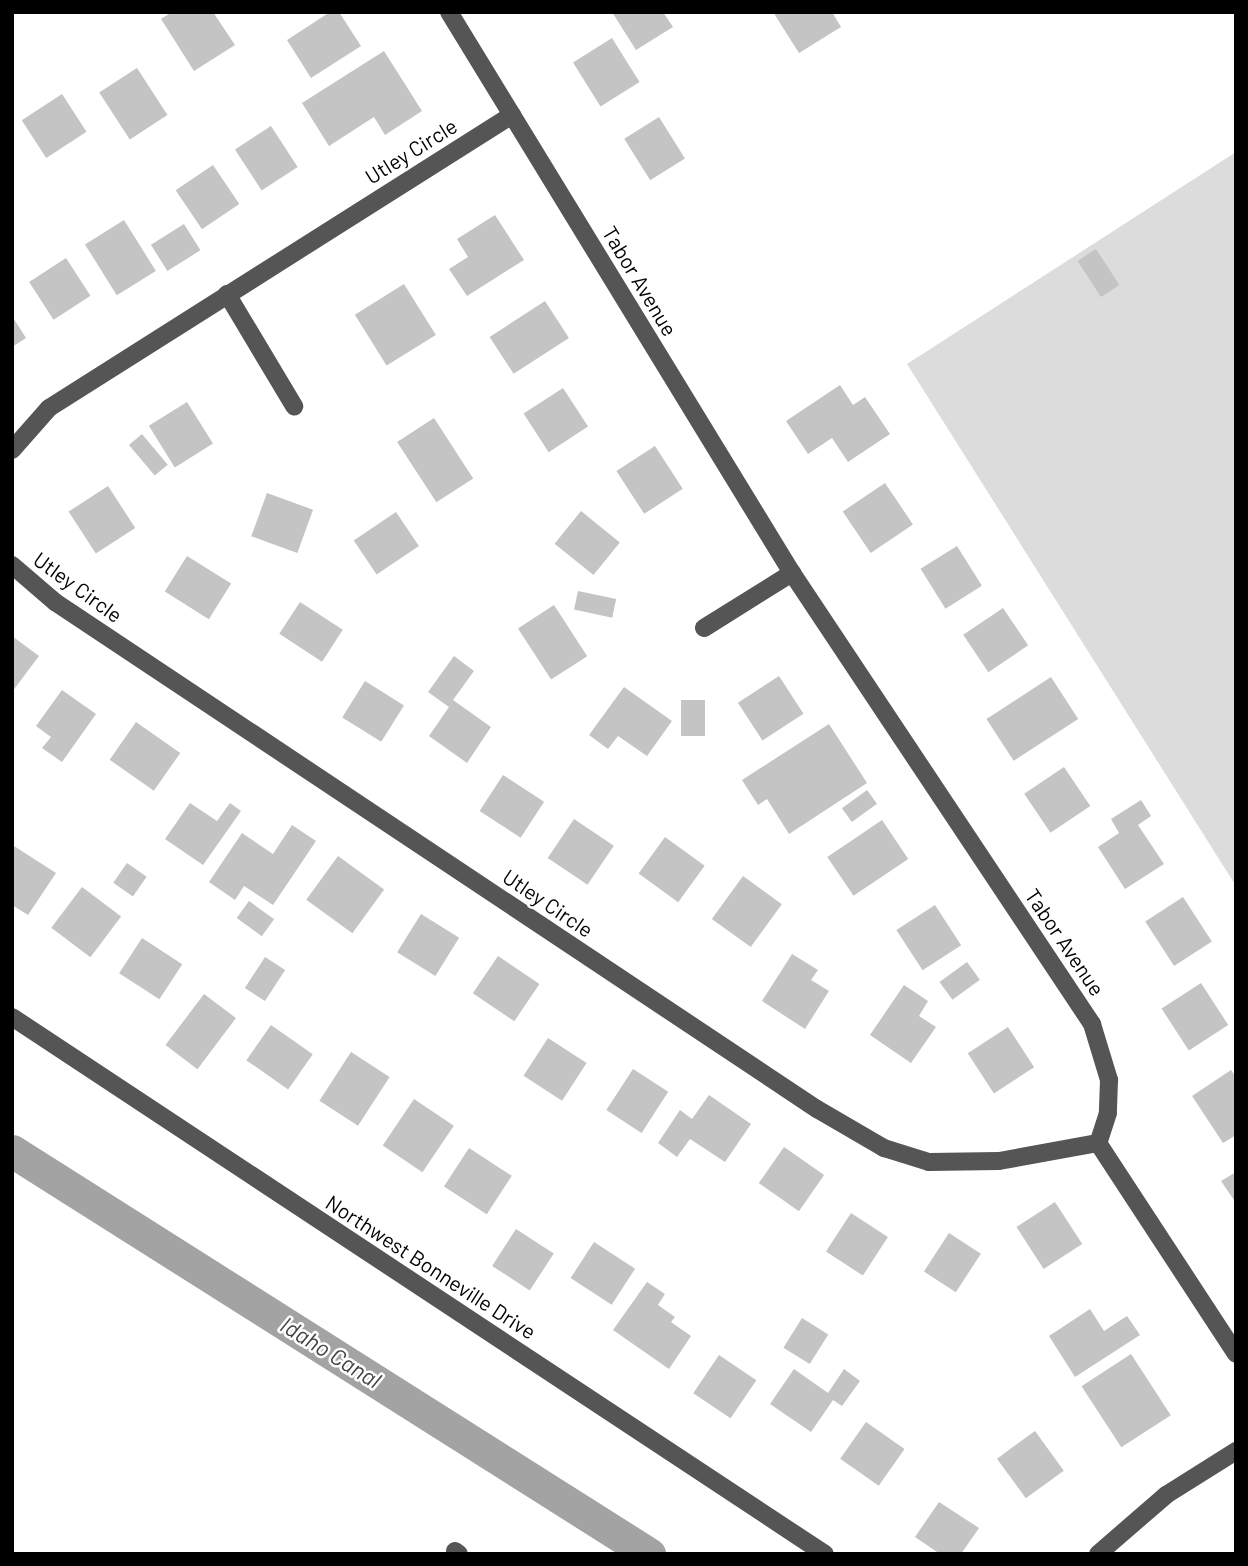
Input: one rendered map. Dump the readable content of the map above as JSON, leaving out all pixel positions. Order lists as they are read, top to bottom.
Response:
{
  "streets": {
    "street": ["Utley Circle", "Tabor Avenue", "Northwest Bonneville Drive"]
  },
  "crossings": [
    ["Utley Circle", "Tabor Avenue"]
  ],
  "water": ["Idaho Canal"]
}
